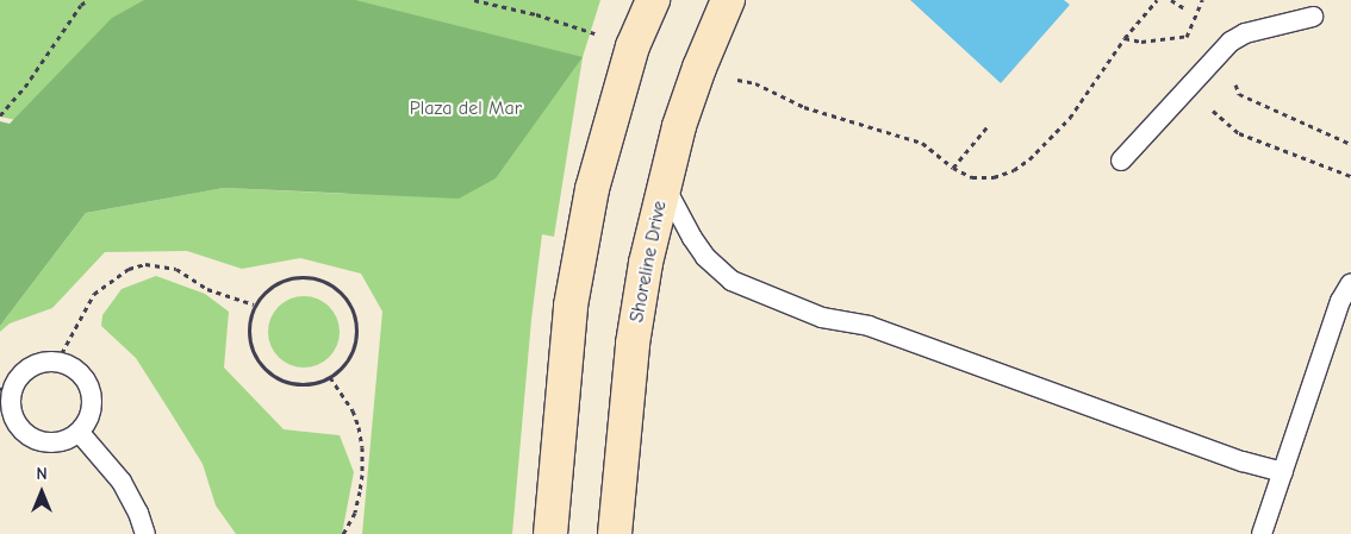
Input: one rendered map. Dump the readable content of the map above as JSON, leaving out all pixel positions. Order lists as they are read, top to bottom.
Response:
{
  "streets": {
    "main road": ["Shoreline Drive"]
  },
  "parks": ["Plaza del Mar"],
  "north": "top"
}
